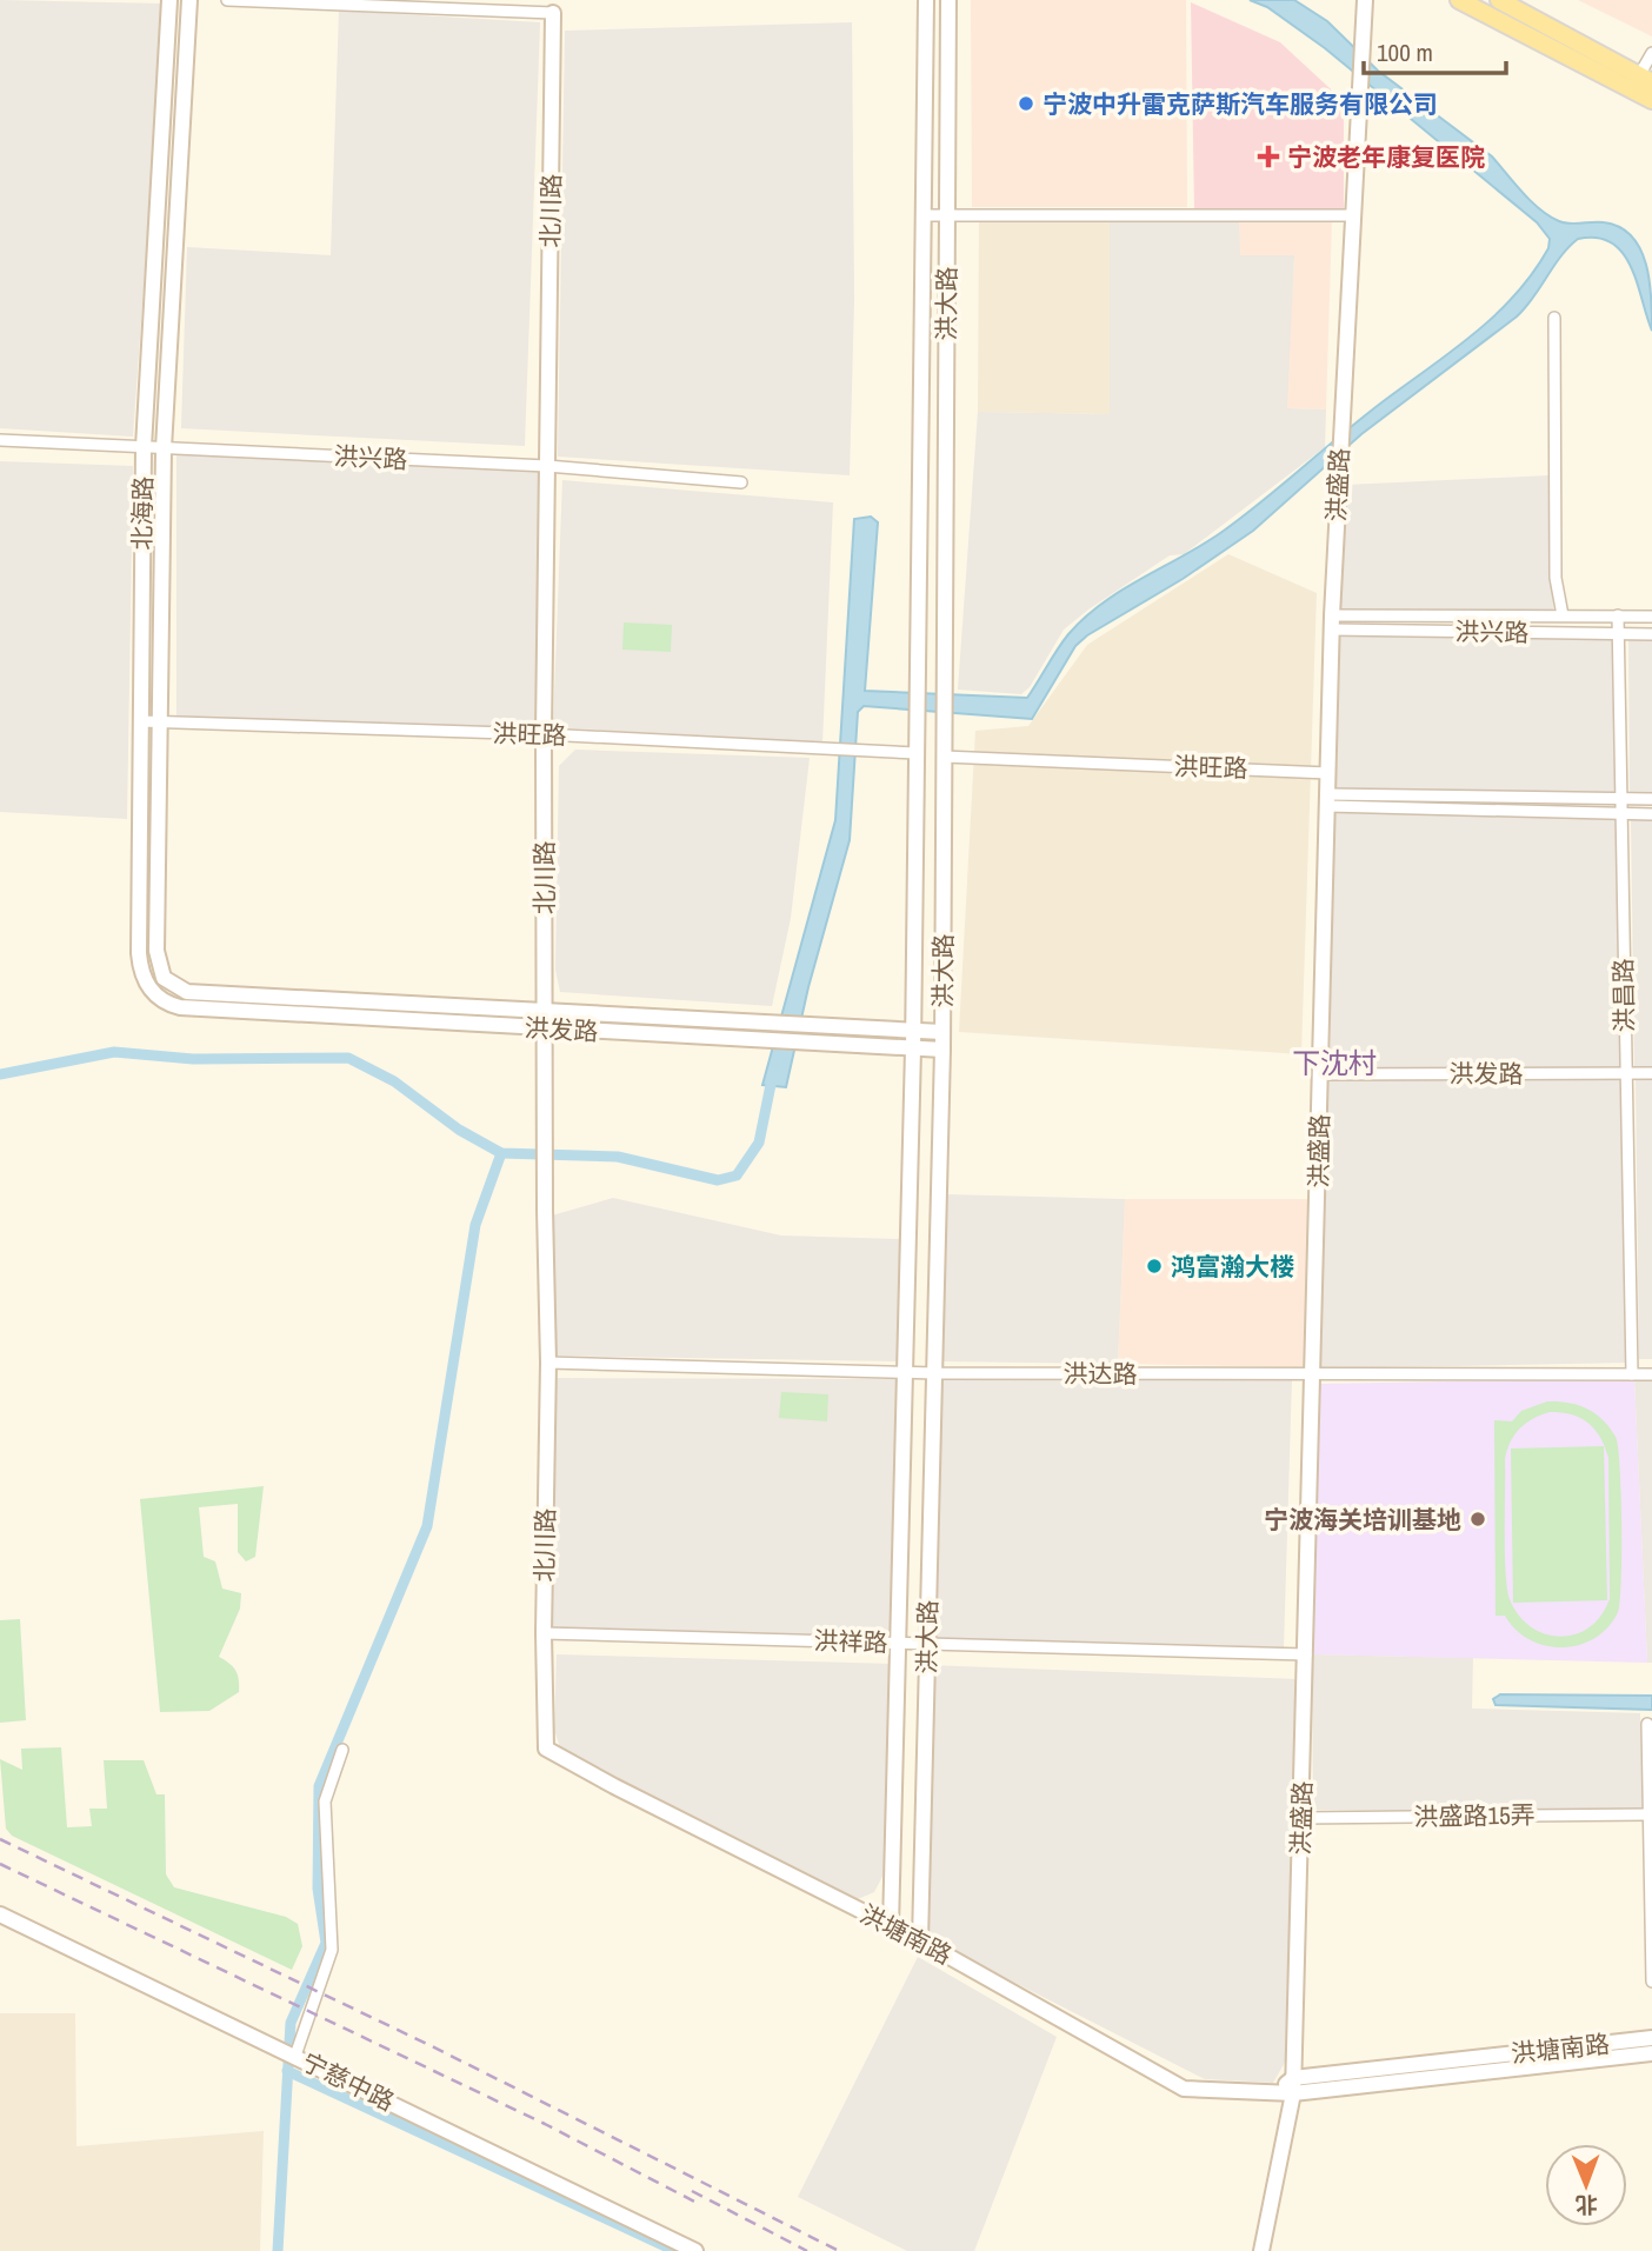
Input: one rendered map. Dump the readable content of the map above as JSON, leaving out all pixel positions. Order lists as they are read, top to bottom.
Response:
{
  "streets": {
    "main road": [
      "北川路",
      "洪大路",
      "洪盛路",
      "北海路",
      "洪发路",
      "洪塘南路",
      "宁慈中路"
    ],
    "street": [
      "洪兴路",
      "洪旺路",
      "洪昌路",
      "洪达路",
      "洪祥路",
      "洪盛路15弄"
    ]
  },
  "crossings": [
    ["北川路", "洪兴路"],
    ["北川路", "洪旺路"],
    ["北川路", "洪发路"],
    ["北川路", "洪达路"],
    ["北川路", "洪祥路"],
    ["北川路", "洪塘南路"],
    ["洪大路", "洪旺路"],
    ["洪大路", "洪发路"],
    ["洪大路", "洪达路"],
    ["洪大路", "洪祥路"],
    ["洪大路", "洪塘南路"],
    ["洪兴路", "洪盛路"],
    ["洪兴路", "北海路"],
    ["洪兴路", "洪昌路"],
    ["洪盛路", "洪旺路"],
    ["洪盛路", "洪发路"],
    ["洪盛路", "洪达路"],
    ["洪盛路", "洪祥路"],
    ["洪盛路", "洪盛路15弄"],
    ["洪盛路", "洪塘南路"],
    ["北海路", "洪旺路"],
    ["北海路", "洪发路"],
    ["洪昌路", "洪发路"],
    ["洪昌路", "洪达路"]
  ],
  "districts": ["下沈村"],
  "places": {
    "other": ["宁波中升雷克萨斯汽车服务有限公司", "鸿富瀚大楼", "宁波海关培训基地"],
    "health": ["宁波老年康复医院"]
  },
  "scale_bar": "100 m",
  "north": "bottom"
}
